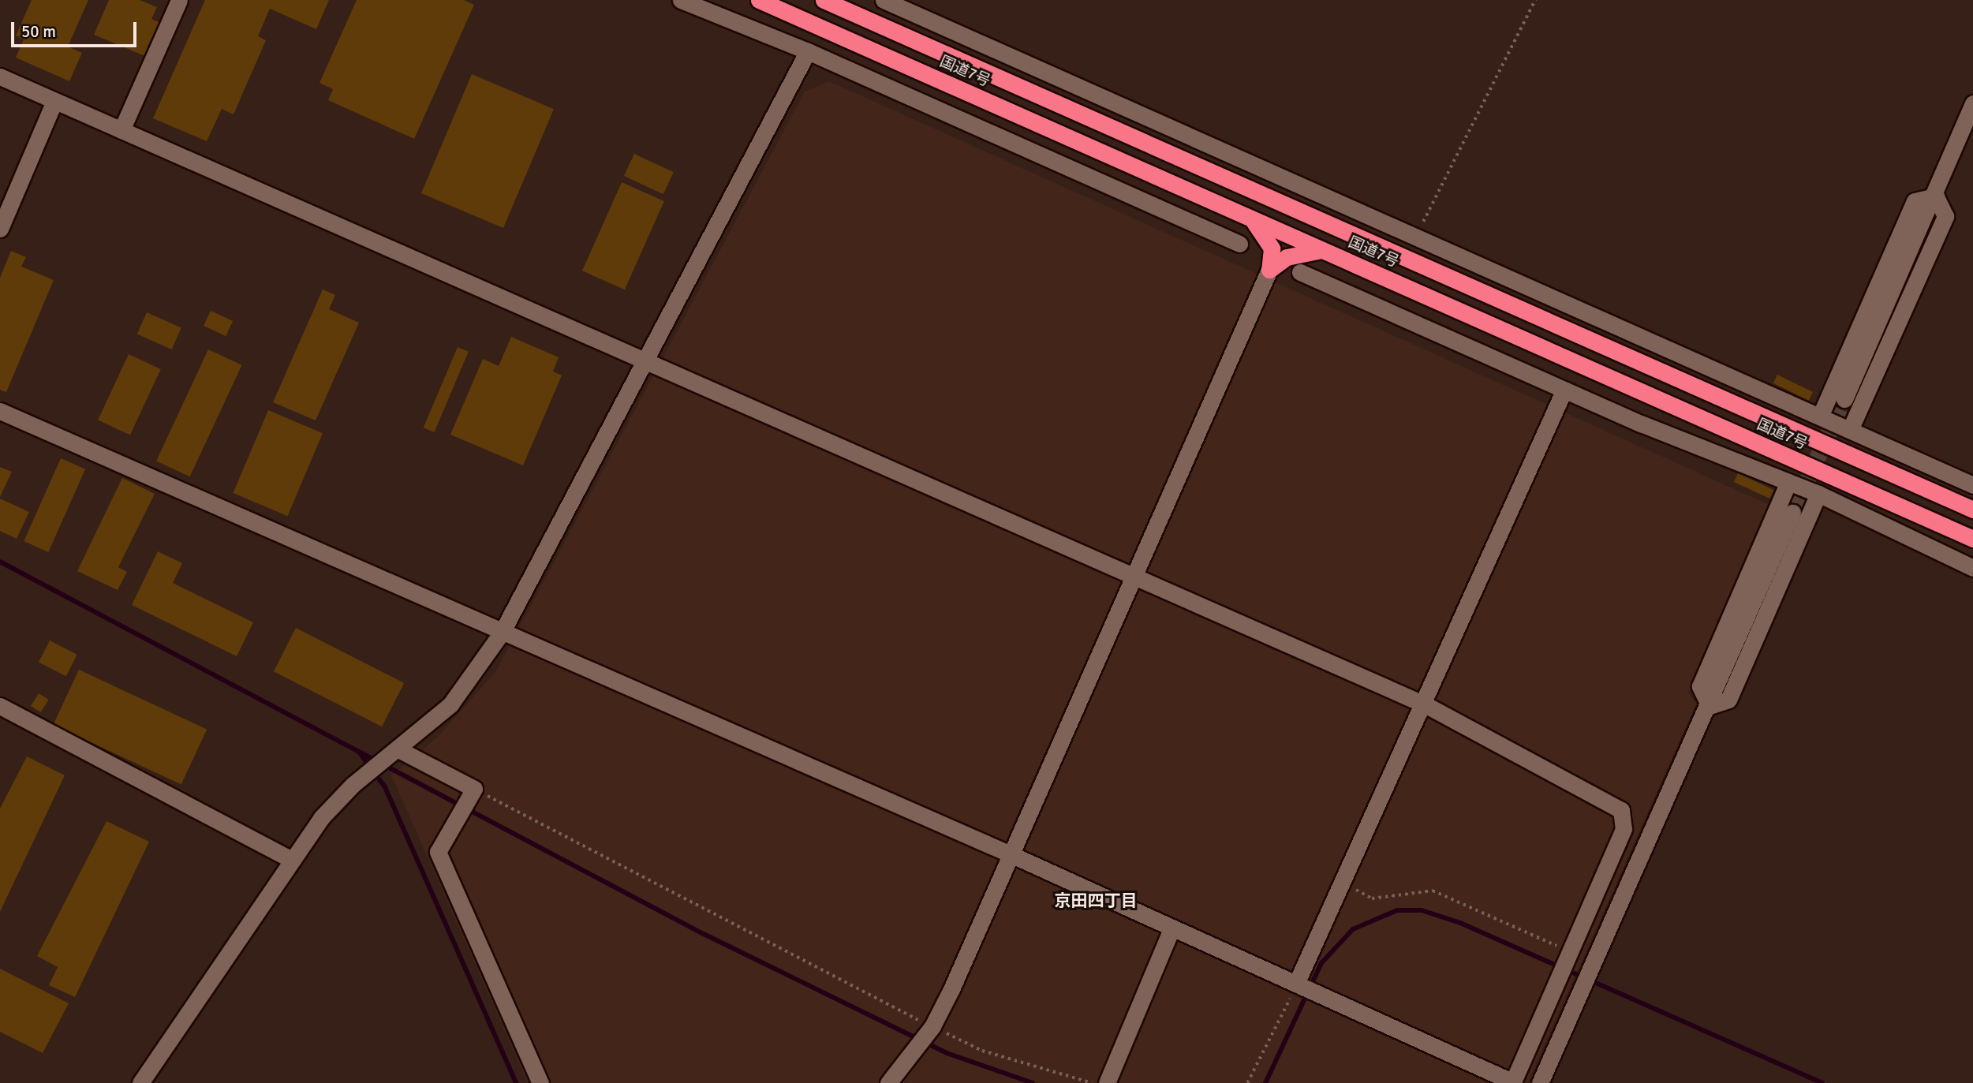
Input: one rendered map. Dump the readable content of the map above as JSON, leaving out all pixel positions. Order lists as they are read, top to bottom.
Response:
{
  "streets": {
    "highway": ["国道7号"]
  },
  "districts": ["京田四丁目"],
  "scale_bar": "50 m"
}
